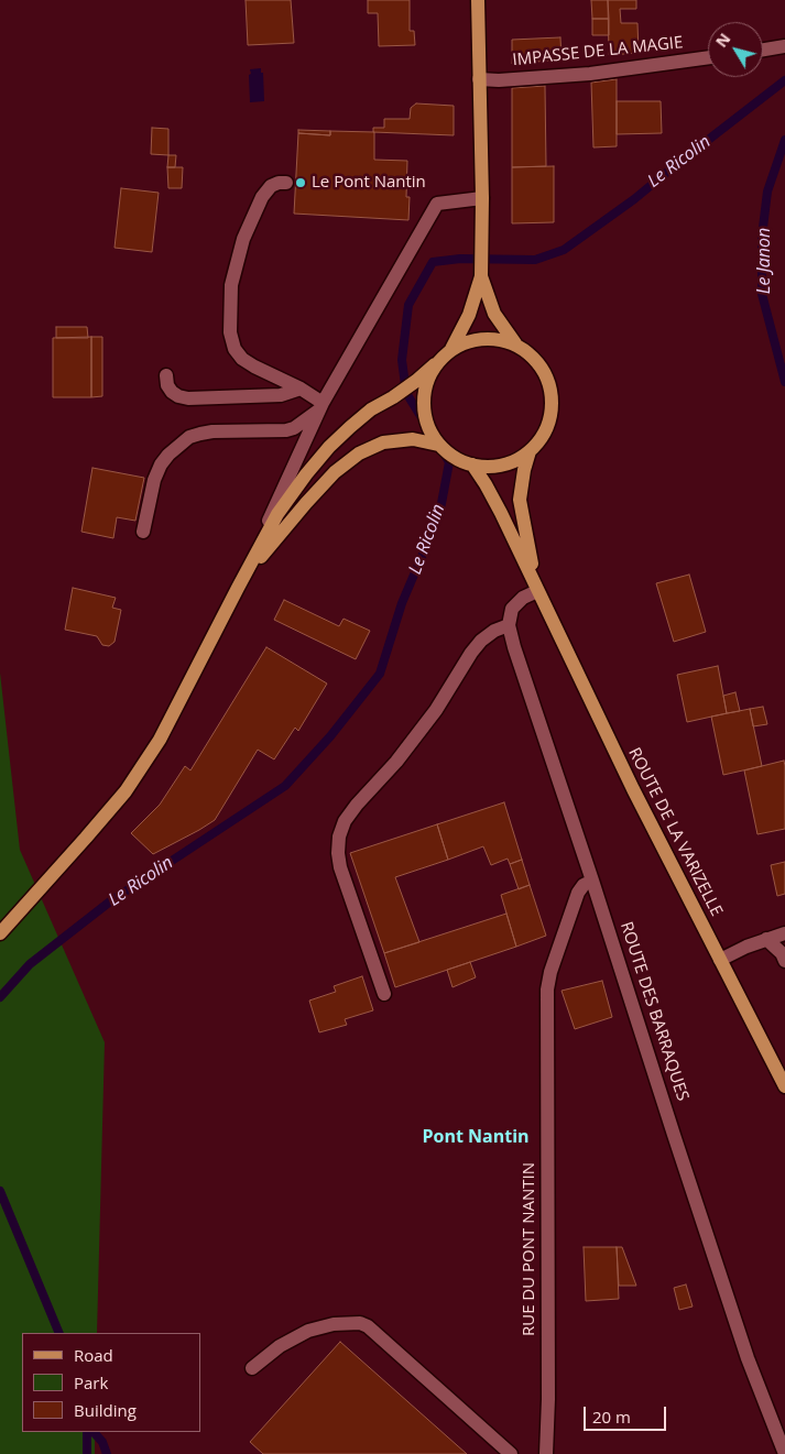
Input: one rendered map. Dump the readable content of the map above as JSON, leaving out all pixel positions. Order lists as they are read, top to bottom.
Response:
{
  "streets": {
    "main road": ["ROUTE DE LA VARIZELLE"],
    "street": ["IMPASSE DE LA MAGIE", "ROUTE DES BARRAQUES", "RUE DU PONT NANTIN"]
  },
  "crossings": [
    ["ROUTE DES BARRAQUES", "RUE DU PONT NANTIN"]
  ],
  "districts": ["Pont Nantin"],
  "water": ["Le Ricolin", "Le Janon"],
  "places": ["Le Pont Nantin"],
  "legend": ["Road", "Park", "Building"],
  "scale_bar": "20 m",
  "north": "top left"
}
